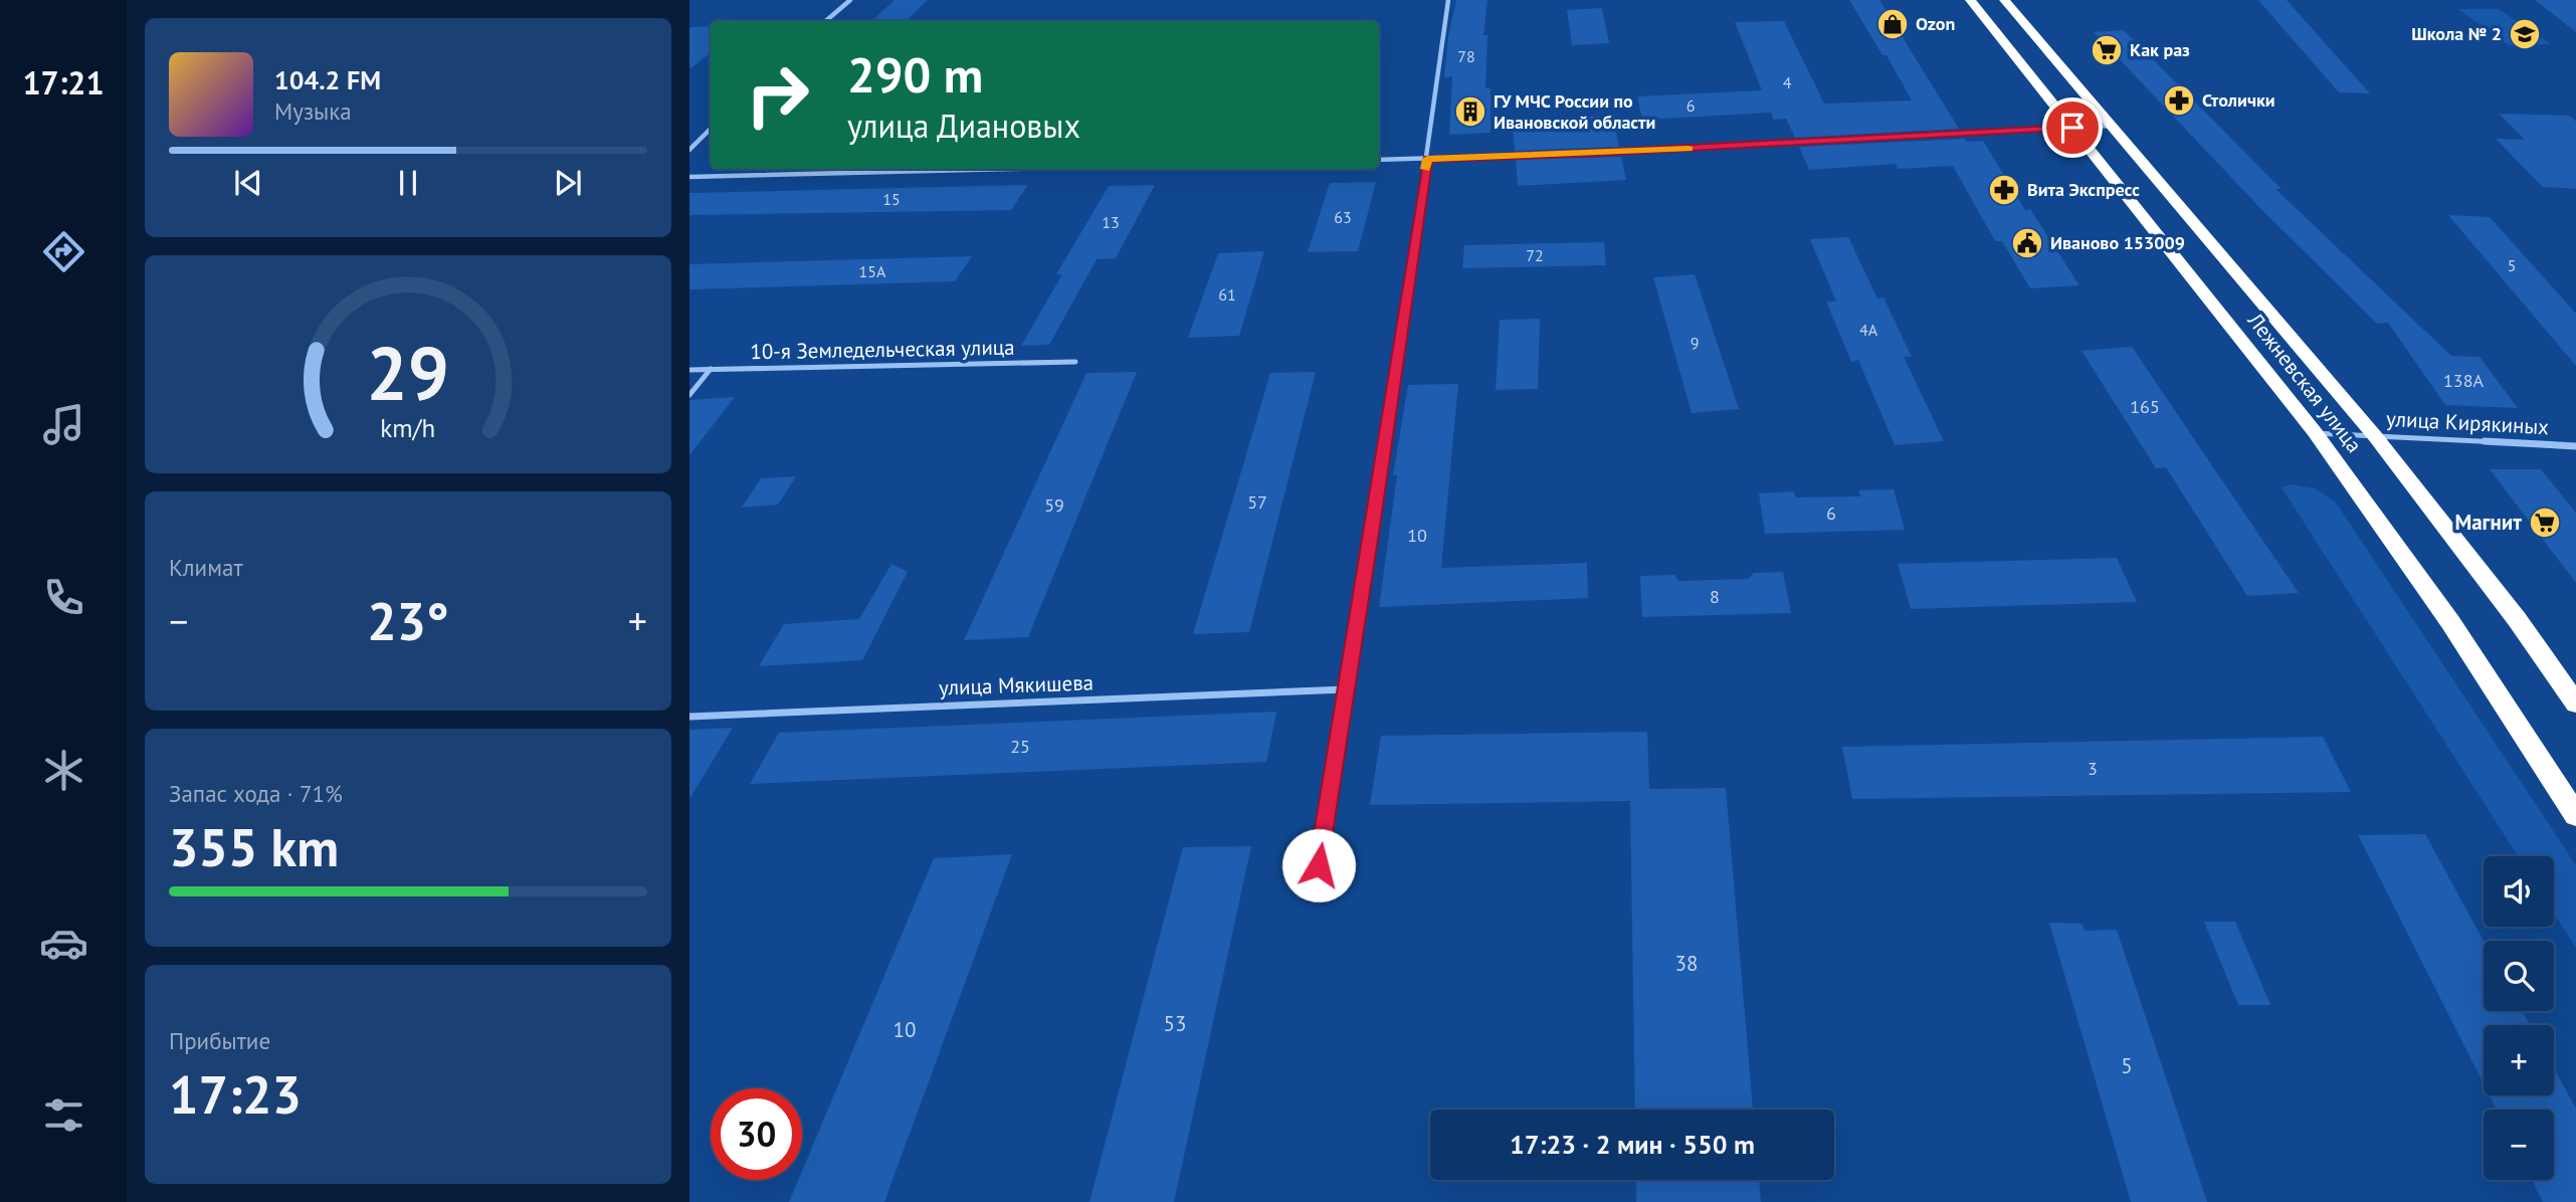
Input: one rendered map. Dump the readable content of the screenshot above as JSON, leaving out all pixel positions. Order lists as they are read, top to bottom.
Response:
{
  "streets": {
    "highway": ["Лежневская улица"],
    "street": ["10-я Земледельческая улица", "улица Кирякиных", "улица Мякишева"]
  },
  "crossings": [
    ["Лежневская улица", "улица Кирякиных"]
  ],
  "places": {
    "shop": ["Ozon"],
    "school or university": ["Школа № 2"],
    "supermarket": ["Как раз", "Магнит"],
    "pharmacy": ["Столички", "Вита Экспресс"],
    "building": ["ГУ МЧС России по Ивановской области"],
    "public building": ["Иваново 153009"]
  },
  "house_numbers": [
    "78",
    "4",
    "6",
    "15",
    "63",
    "13",
    "72",
    "5",
    "15А",
    "61",
    "4А",
    "9",
    "138А",
    "165",
    "57",
    "59",
    "6",
    "10",
    "8",
    "25",
    "3",
    "38",
    "53",
    "10",
    "5"
  ],
  "page": {
    "tabs": "17:21",
    "turn": ["290 m", "улица Диановых"],
    "song": ["104.2 FM", "Музыка"],
    "tile": [
      "Климат",
      ["Запас хода · 71%", "355 km"],
      ["Прибытие", "17:23"]
    ],
    "heat": ["−", "23°", "+"],
    "map_buttons": ["+", "−"],
    "limit": "30",
    "trip": "17:23 · 2 мин · 550 m",
    "gauge": ["29", "km/h"]
  }
}
